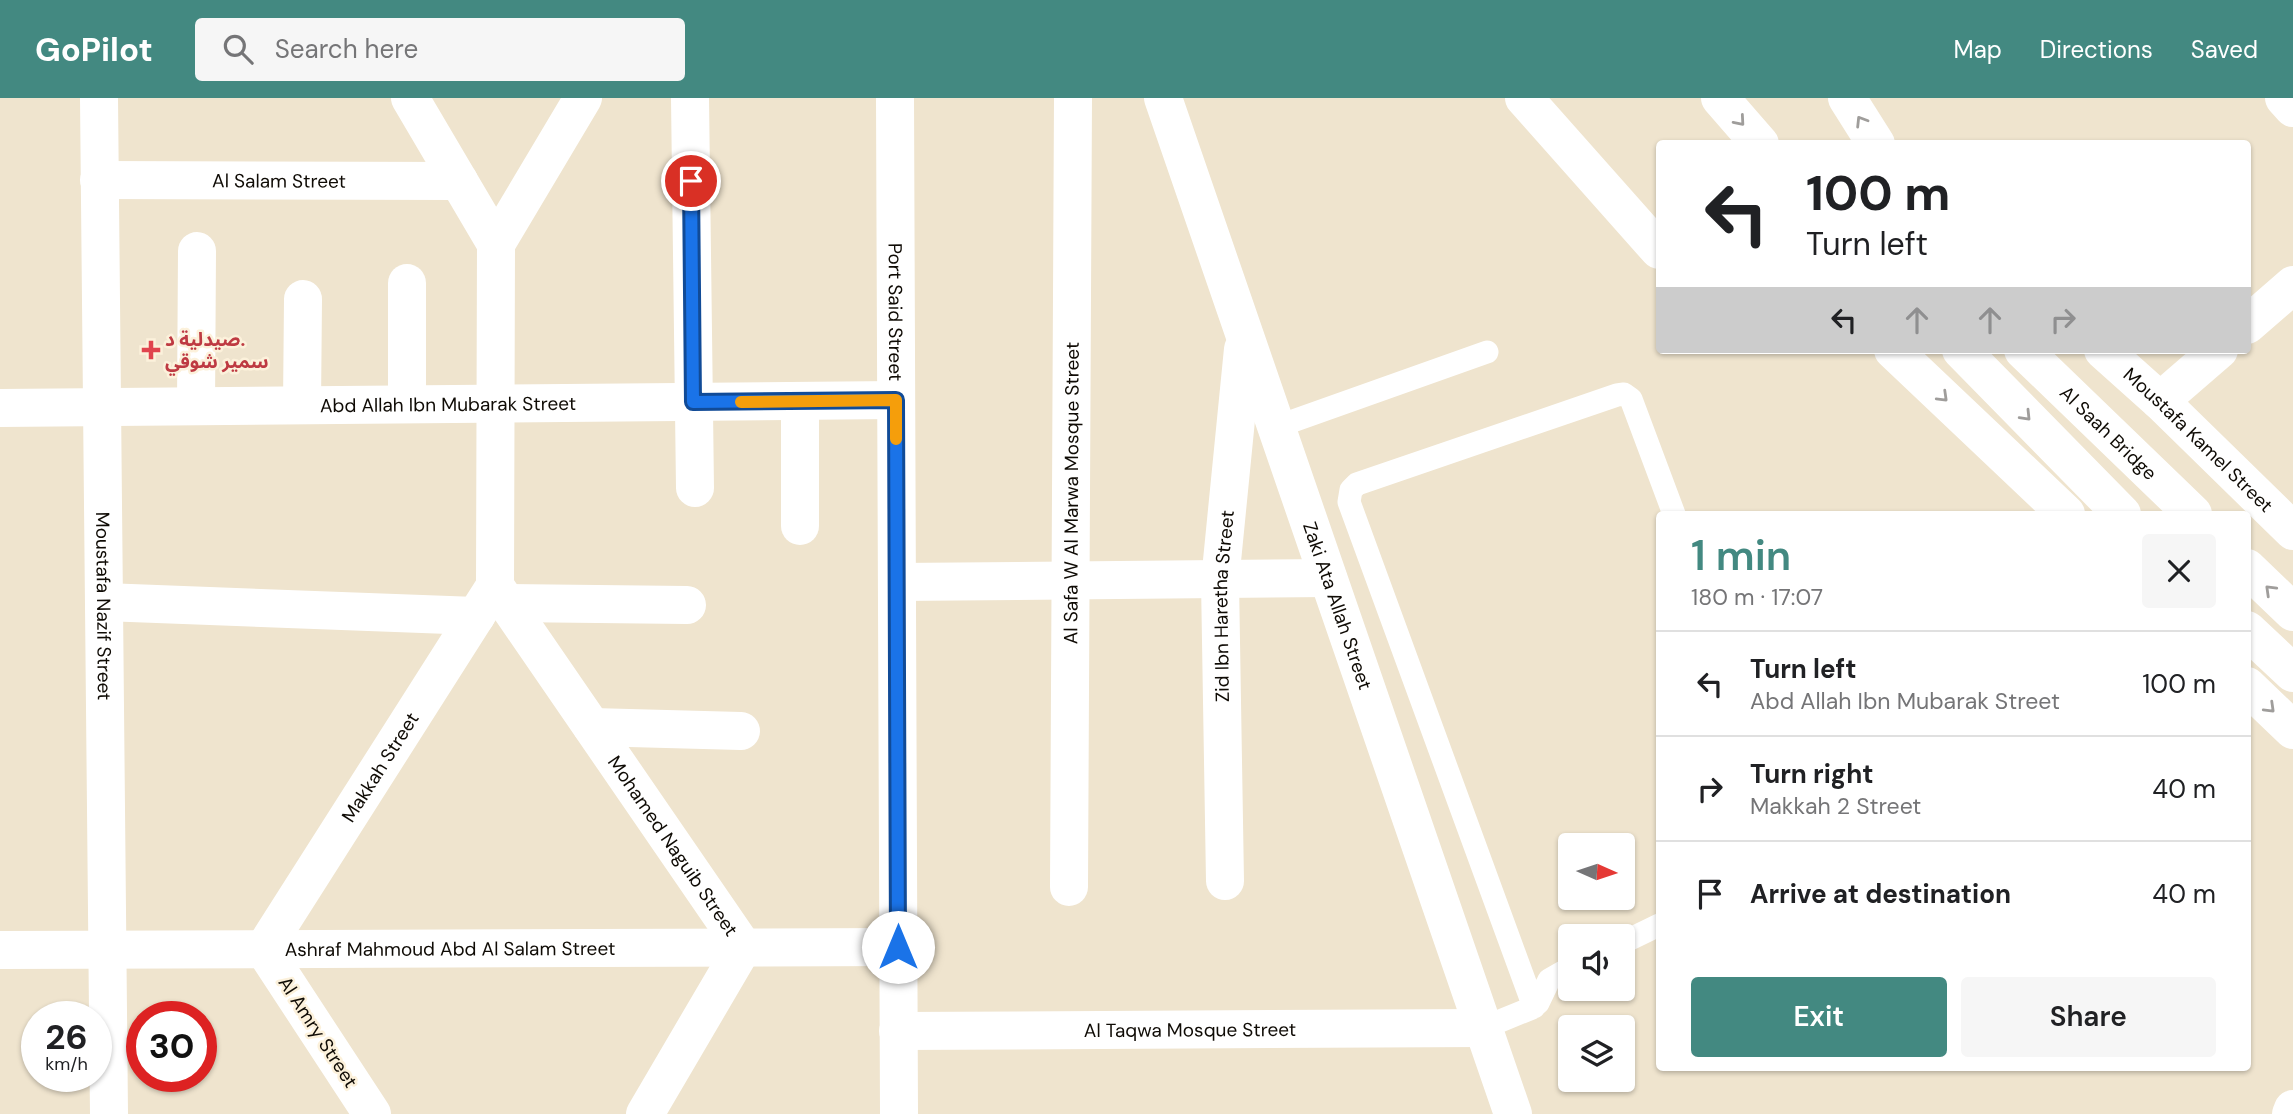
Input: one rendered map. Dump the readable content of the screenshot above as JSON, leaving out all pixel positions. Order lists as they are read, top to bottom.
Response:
{
  "streets": {
    "street": [
      "Al Salam Street",
      "Port Said Street",
      "Abd Allah Ibn Mubarak Street",
      "Al Saah Bridge",
      "Moustafa Kamel Street",
      "Al Safa W Al Marwa Mosque Street",
      "Moustafa Nazif Street",
      "Zaki Ata Allah Street",
      "Zid Ibn Haretha Street",
      "Makkah Street",
      "Mohamed Naguib Street",
      "Ashraf Mahmoud Abd Al Salam Street",
      "Al Taqwa Mosque Street",
      "Al Amry Street"
    ]
  },
  "crossings": [
    ["Al Salam Street", "Moustafa Nazif Street"],
    ["Port Said Street", "Abd Allah Ibn Mubarak Street"],
    ["Port Said Street", "Ashraf Mahmoud Abd Al Salam Street"],
    ["Port Said Street", "Al Taqwa Mosque Street"],
    ["Abd Allah Ibn Mubarak Street", "Moustafa Nazif Street"],
    ["Moustafa Nazif Street", "Ashraf Mahmoud Abd Al Salam Street"],
    ["Zaki Ata Allah Street", "Zid Ibn Haretha Street"],
    ["Zaki Ata Allah Street", "Al Taqwa Mosque Street"],
    ["Makkah Street", "Mohamed Naguib Street"],
    ["Makkah Street", "Ashraf Mahmoud Abd Al Salam Street"],
    ["Makkah Street", "Al Amry Street"],
    ["Mohamed Naguib Street", "Ashraf Mahmoud Abd Al Salam Street"],
    ["Ashraf Mahmoud Abd Al Salam Street", "Al Amry Street"]
  ],
  "places": {
    "health": ["صيدلية د. سمير شوقي"]
  },
  "north": "right",
  "page": {
    "header": "GoPilot",
    "search": "Search here",
    "nav": ["Map", "Directions", "Saved"],
    "turn": ["100 m", "Turn left"],
    "heading": ["1 min", "180 m · 17:07"],
    "list": [
      {
        "name": "Turn left",
        "note": "Abd Allah Ibn Mubarak Street",
        "value": "100 m"
      },
      {
        "name": "Turn right",
        "note": "Makkah 2 Street",
        "value": "40 m"
      },
      {
        "name": "Arrive at destination",
        "value": "40 m"
      }
    ],
    "buttons": ["Exit", "Share"],
    "speed": "26 km/h",
    "limit": "30"
  }
}
